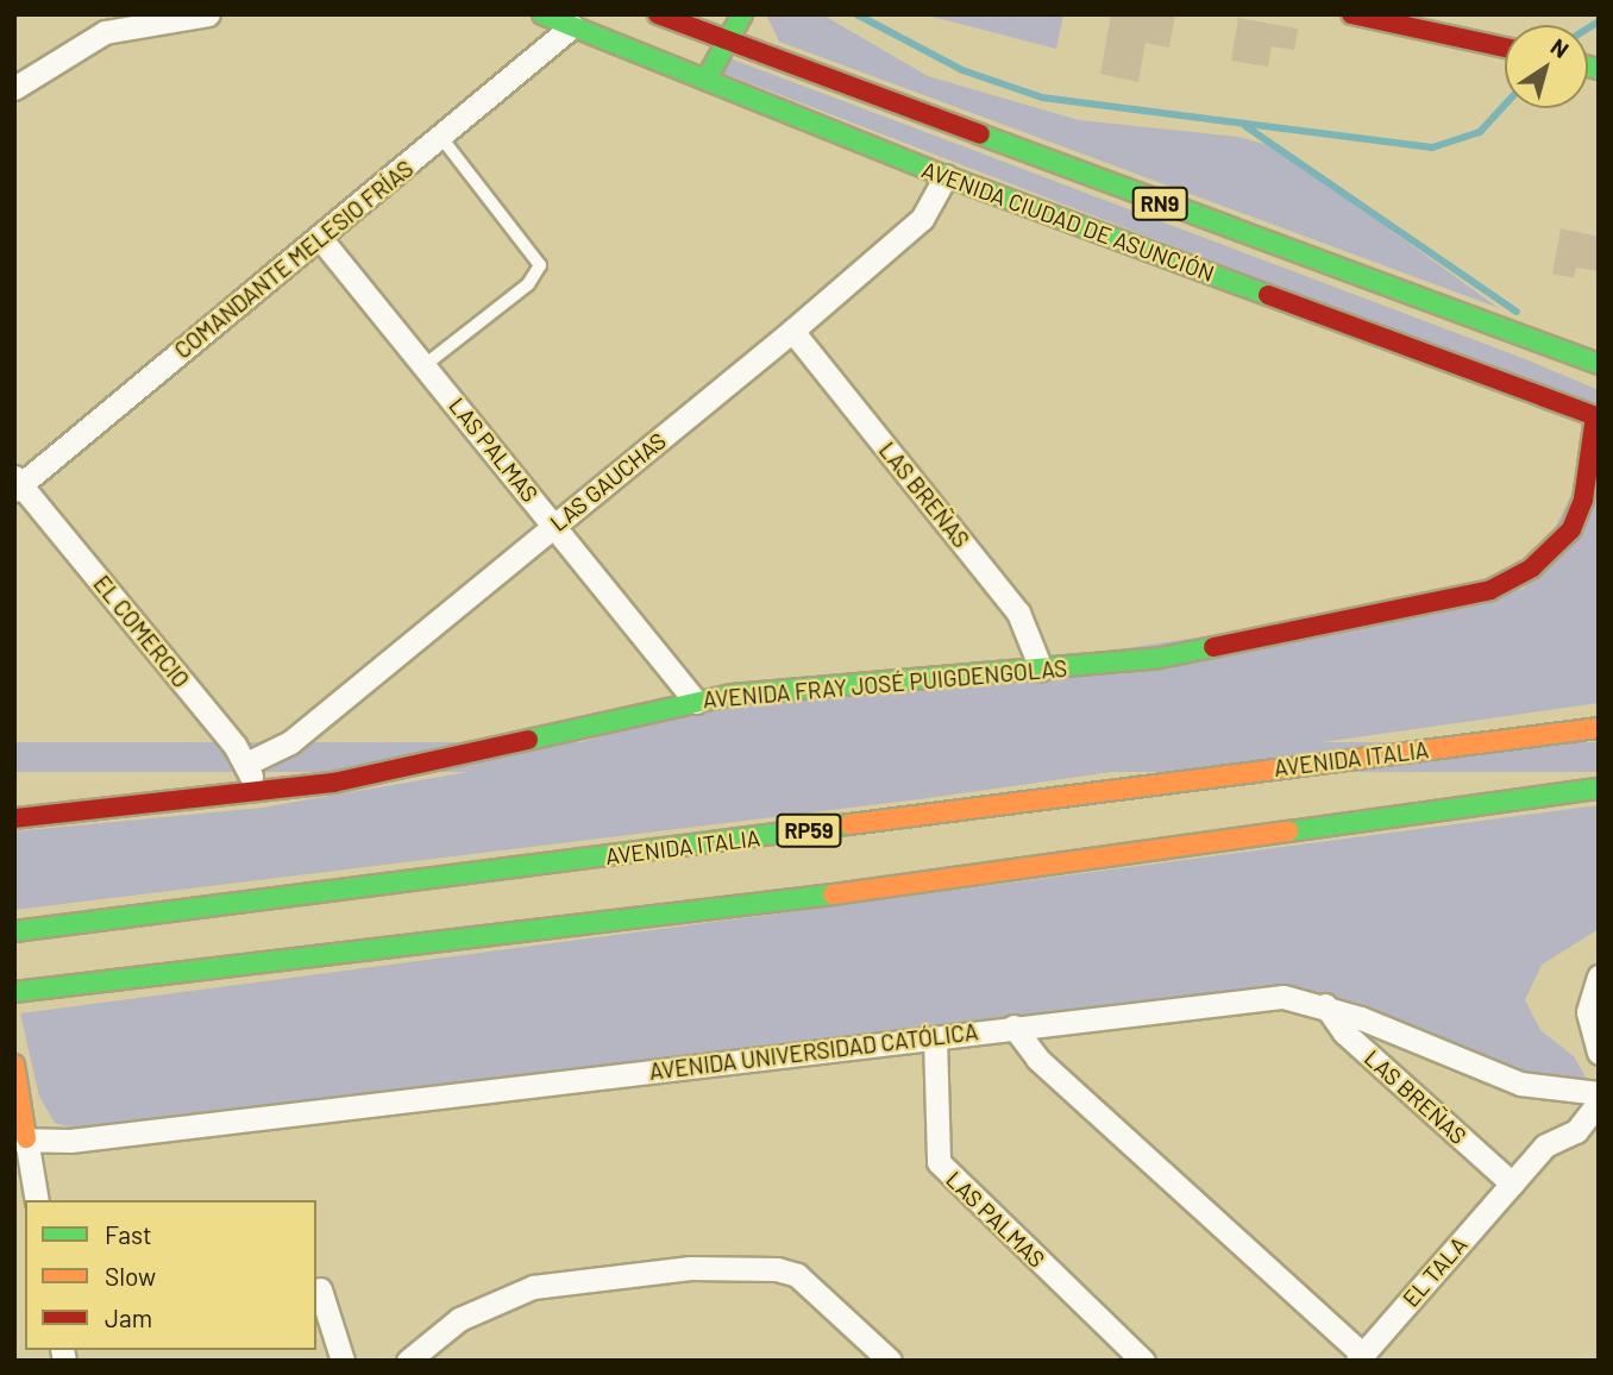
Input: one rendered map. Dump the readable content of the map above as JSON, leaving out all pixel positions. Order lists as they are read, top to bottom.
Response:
{
  "streets": {
    "main road": [
      "RN9",
      "AVENIDA CIUDAD DE ASUNCIÓN",
      "AVENIDA FRAY JOSÉ PUIGDENGOLAS",
      "AVENIDA ITALIA",
      "RP59"
    ],
    "street": [
      "COMANDANTE MELESIO FRÍAS",
      "LAS PALMAS",
      "LAS GAUCHAS",
      "LAS BREÑAS",
      "EL COMERCIO",
      "AVENIDA UNIVERSIDAD CATÓLICA",
      "EL TALA"
    ]
  },
  "crossings": [
    ["AVENIDA CIUDAD DE ASUNCIÓN", "COMANDANTE MELESIO FRÍAS"],
    ["AVENIDA CIUDAD DE ASUNCIÓN", "LAS GAUCHAS"],
    ["AVENIDA CIUDAD DE ASUNCIÓN", "AVENIDA FRAY JOSÉ PUIGDENGOLAS"],
    ["COMANDANTE MELESIO FRÍAS", "LAS PALMAS"],
    ["COMANDANTE MELESIO FRÍAS", "EL COMERCIO"],
    ["LAS PALMAS", "LAS GAUCHAS"],
    ["LAS PALMAS", "AVENIDA FRAY JOSÉ PUIGDENGOLAS"],
    ["LAS PALMAS", "AVENIDA UNIVERSIDAD CATÓLICA"],
    ["LAS GAUCHAS", "LAS BREÑAS"],
    ["LAS GAUCHAS", "EL COMERCIO"],
    ["LAS BREÑAS", "AVENIDA FRAY JOSÉ PUIGDENGOLAS"],
    ["LAS BREÑAS", "AVENIDA UNIVERSIDAD CATÓLICA"],
    ["LAS BREÑAS", "EL TALA"],
    ["EL COMERCIO", "AVENIDA FRAY JOSÉ PUIGDENGOLAS"]
  ],
  "legend": ["Fast", "Slow", "Jam"],
  "north": "top right"
}
